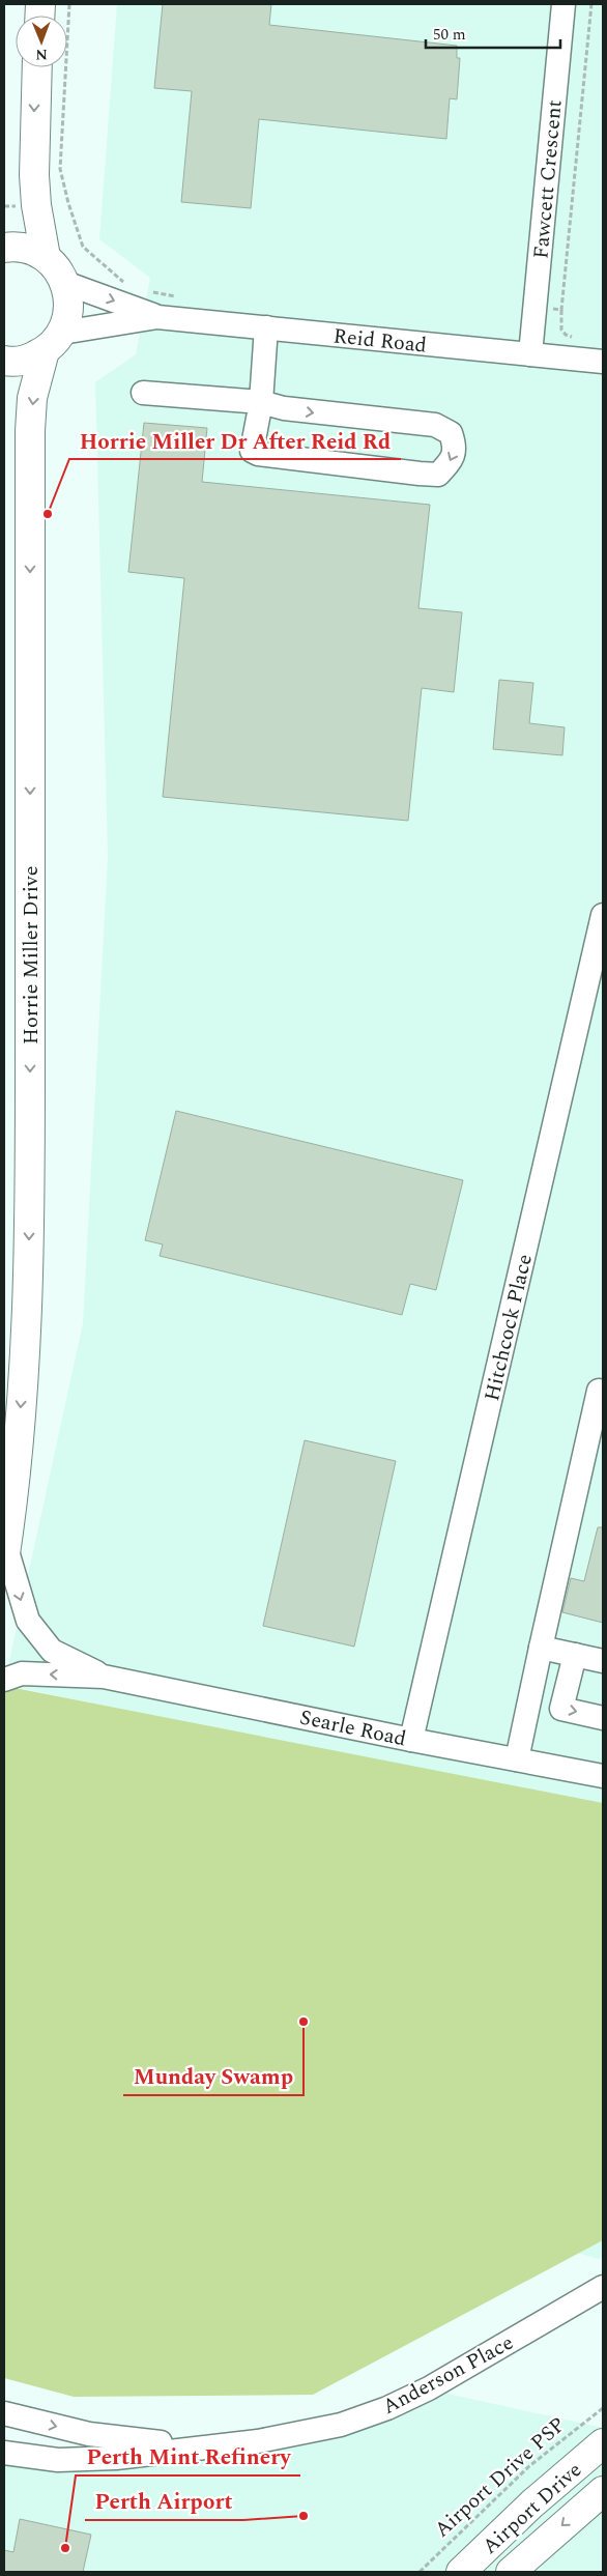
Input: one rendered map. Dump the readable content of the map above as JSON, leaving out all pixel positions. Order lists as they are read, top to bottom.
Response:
{
  "streets": {
    "main road": ["Horrie Miller Drive", "Airport Drive"],
    "street": [
      "Fawcett Crescent",
      "Reid Road",
      "Hitchcock Place",
      "Searle Road",
      "Anderson Place"
    ],
    "path": ["Airport Drive PSP"]
  },
  "crossings": [
    ["Fawcett Crescent", "Reid Road"],
    ["Reid Road", "Horrie Miller Drive"],
    ["Horrie Miller Drive", "Searle Road"],
    ["Hitchcock Place", "Searle Road"]
  ],
  "one_way": ["Horrie Miller Drive"],
  "places": [
    "Horrie Miller Dr After Reid Rd",
    "Munday Swamp",
    "Perth Airport",
    "Perth Mint Refinery"
  ],
  "scale_bar": "50 m",
  "north": "bottom"
}
